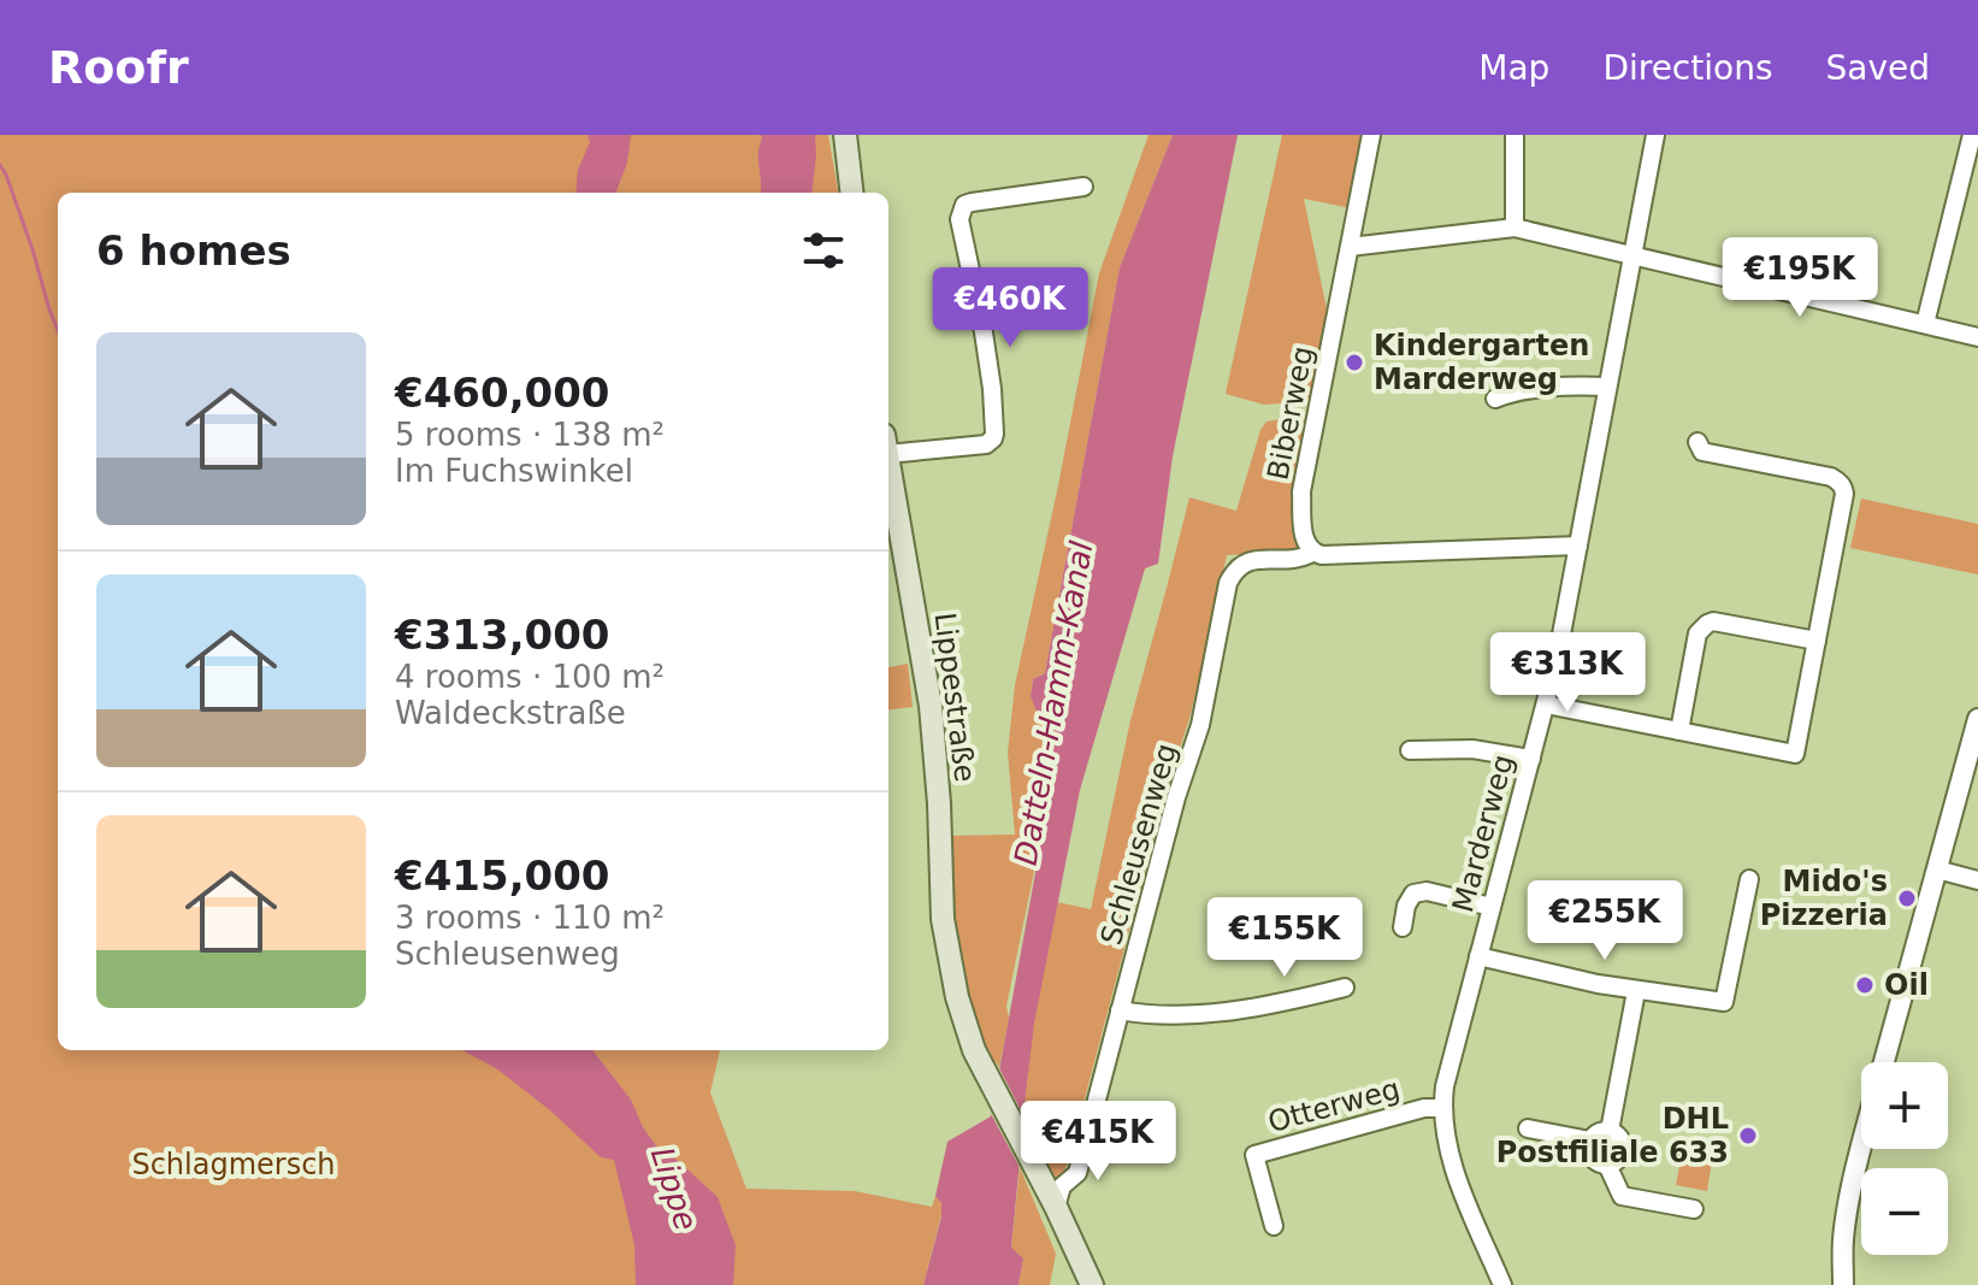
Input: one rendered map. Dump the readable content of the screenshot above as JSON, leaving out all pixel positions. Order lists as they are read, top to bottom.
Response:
{
  "streets": {
    "main road": ["Lippestraße"],
    "street": [
      "Biberweg",
      "Marderweg",
      "Schleusenweg",
      "Otterweg"
    ]
  },
  "crossings": [
    ["Biberweg", "Schleusenweg"],
    ["Lippestraße", "Schleusenweg"],
    ["Marderweg", "Otterweg"]
  ],
  "water": ["Datteln-Hamm-Kanal", "Lippe"],
  "parks": ["Schlagmersch"],
  "places": [
    "Kindergarten Marderweg",
    "Mido's Pizzeria",
    "Oil",
    "DHL Postfiliale 633"
  ],
  "page": {
    "header": "Roofr",
    "nav": ["Map", "Directions", "Saved"],
    "heading": "6 homes",
    "price": [
      "€195K",
      "€460K",
      "€313K",
      "€255K",
      "€155K",
      "€415K"
    ],
    "list": [
      {
        "name": "€460,000",
        "note": "5 rooms · 138 m² · Im Fuchswinkel"
      },
      {
        "name": "€313,000",
        "note": "4 rooms · 100 m² · Waldeckstraße"
      },
      {
        "name": "€415,000",
        "note": "3 rooms · 110 m² · Schleusenweg"
      }
    ],
    "map_buttons": ["+", "−"]
  }
}
